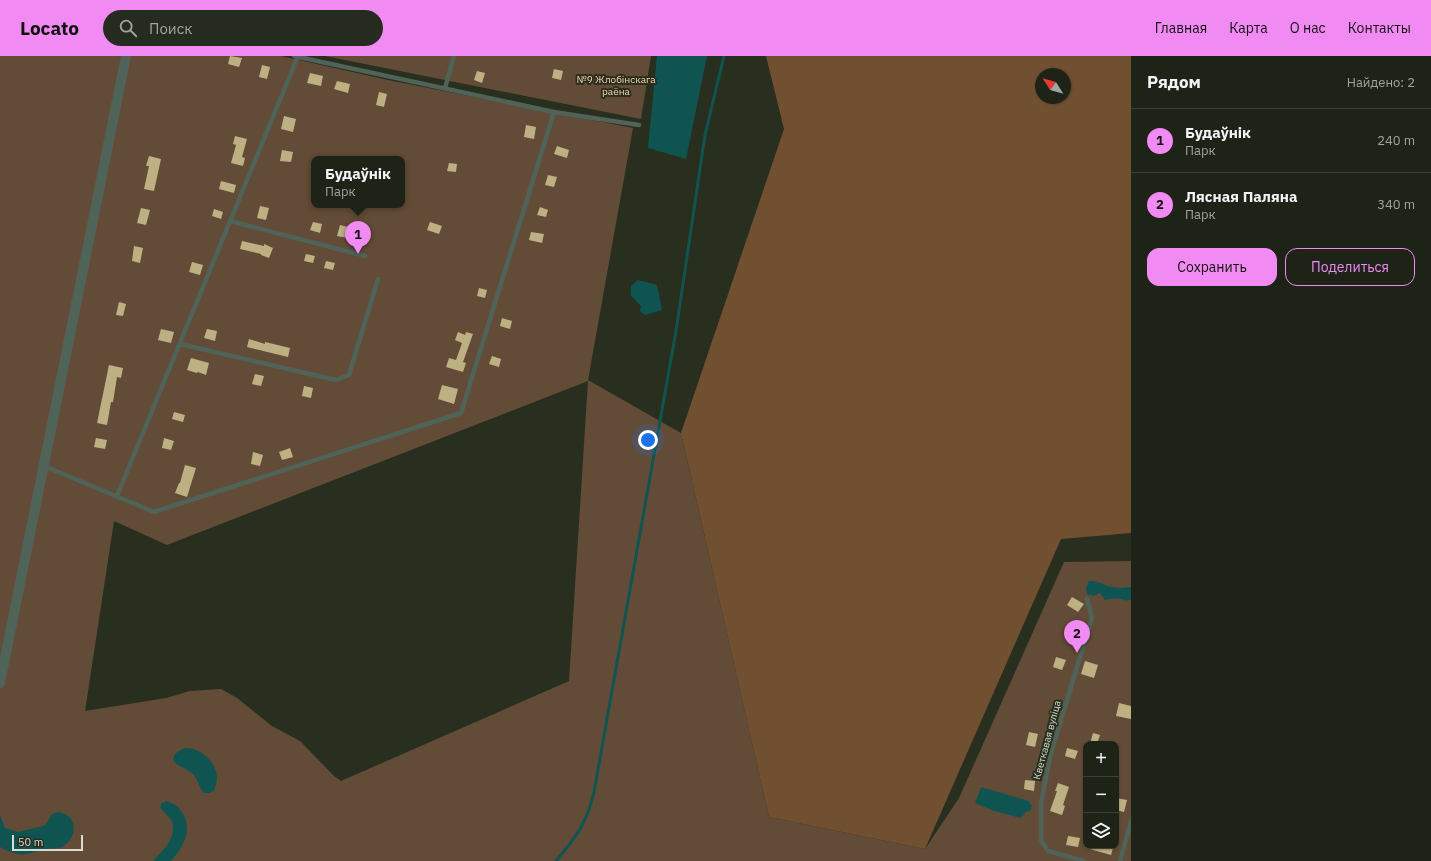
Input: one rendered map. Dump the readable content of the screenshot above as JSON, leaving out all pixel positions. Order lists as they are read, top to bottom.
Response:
{
  "streets": {
    "lane": ["Кветкавая вуліца"]
  },
  "parks": ["№9 Жлобінскага раёна"],
  "scale_bar": "50 m",
  "north": "top left",
  "page": {
    "header": "Locato",
    "search": "Поиск",
    "nav": [
      "Главная",
      "Карта",
      "О нас",
      "Контакты"
    ],
    "heading": ["Рядом", "Найдено: 2"],
    "list": [
      {
        "mark": "1",
        "name": "Будаўнік",
        "note": "Парк",
        "value": "240 m"
      },
      {
        "mark": "2",
        "name": "Лясная Паляна",
        "note": "Парк",
        "value": "340 m"
      }
    ],
    "popup": ["Будаўнік", "Парк"],
    "pins": ["1", "2"],
    "buttons": ["Сохранить", "Поделиться"],
    "map_buttons": ["+", "−"],
    "scale": "50 m"
  }
}
